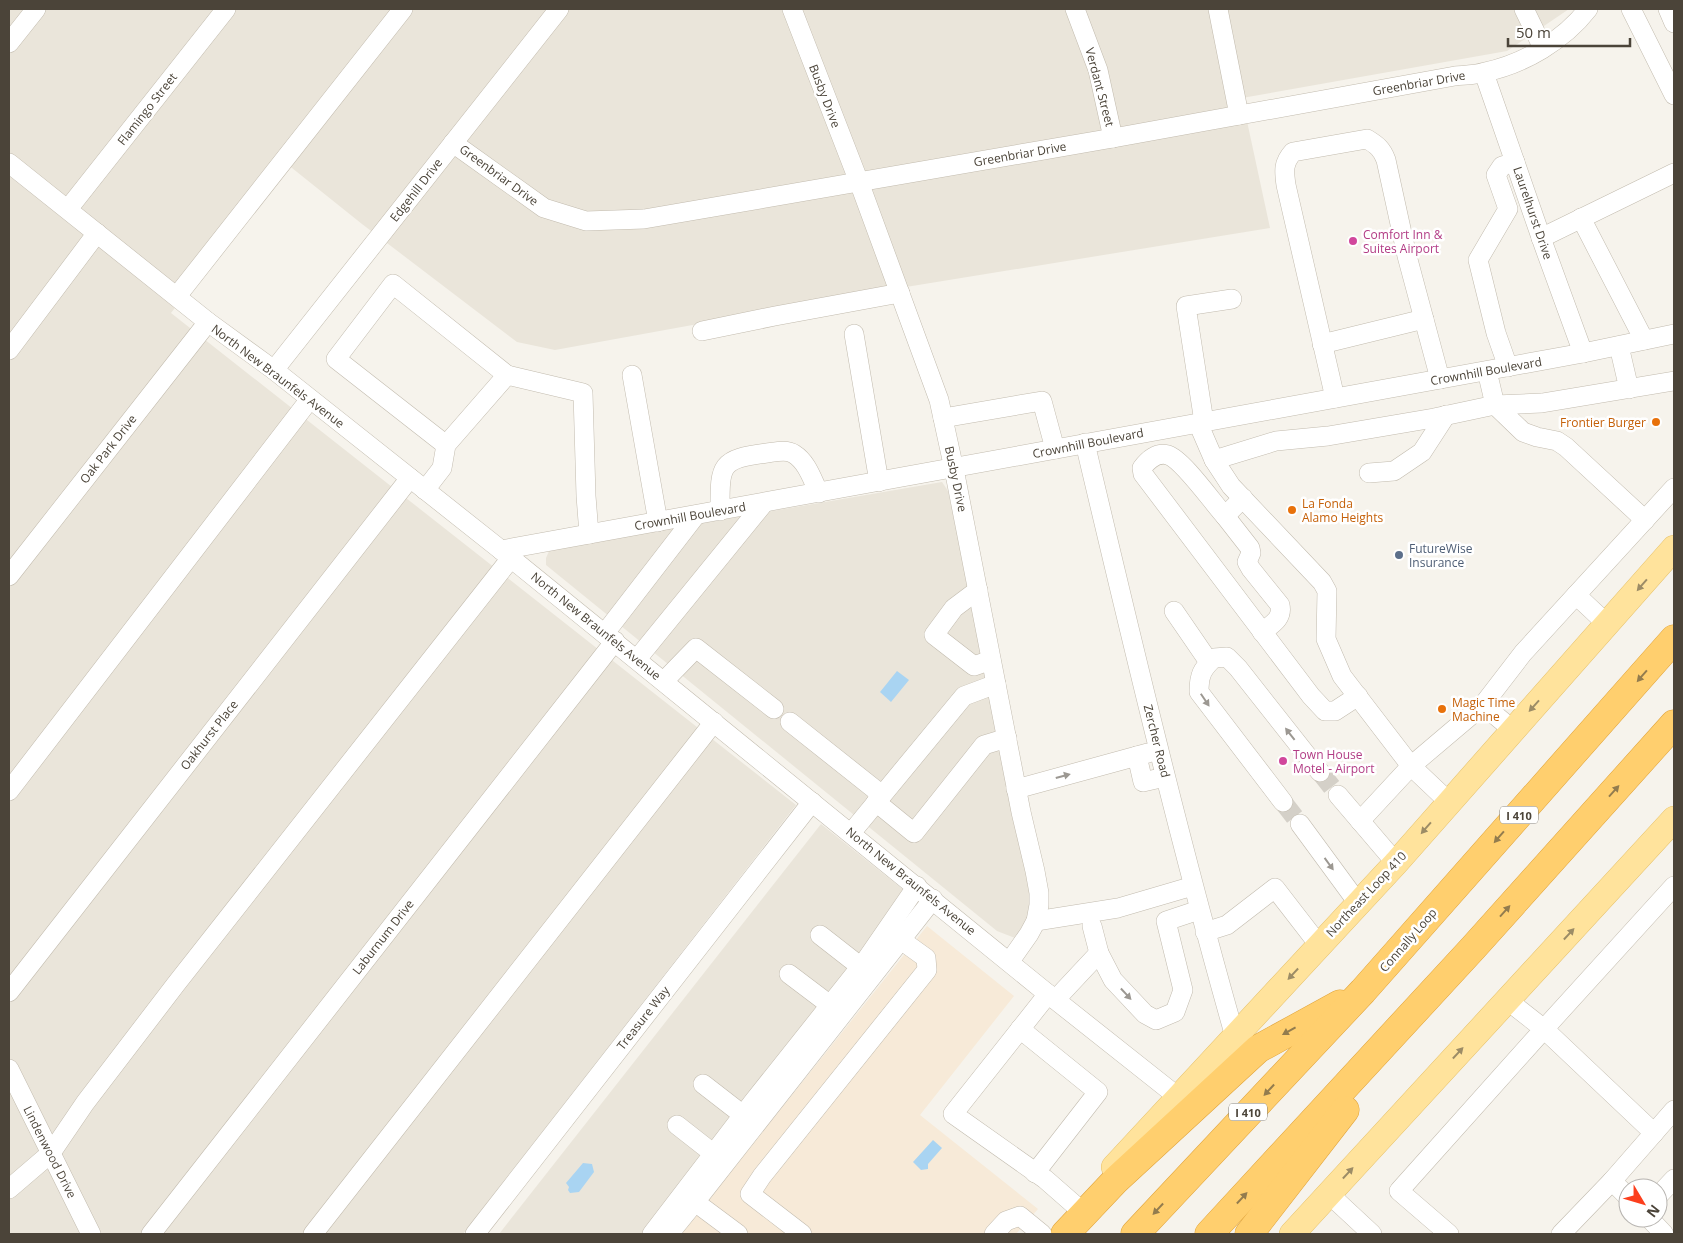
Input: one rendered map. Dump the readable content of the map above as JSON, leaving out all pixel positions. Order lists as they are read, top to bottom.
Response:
{
  "streets": {
    "highway": ["I 410", "Connally Loop"],
    "main road": ["Northeast Loop 410"],
    "street": [
      "Greenbriar Drive",
      "Verdant Street",
      "Busby Drive",
      "Flamingo Street",
      "Edgehill Drive",
      "Laurelhurst Drive",
      "Crownhill Boulevard",
      "North New Braunfels Avenue",
      "Oak Park Drive",
      "Oakhurst Place",
      "Zercher Road",
      "Laburnum Drive",
      "Treasure Way",
      "Lindenwood Drive"
    ]
  },
  "crossings": [
    ["Greenbriar Drive", "Verdant Street"],
    ["Greenbriar Drive", "Busby Drive"],
    ["Greenbriar Drive", "Edgehill Drive"],
    ["Greenbriar Drive", "Laurelhurst Drive"],
    ["Busby Drive", "Crownhill Boulevard"],
    ["Busby Drive", "North New Braunfels Avenue"],
    ["Flamingo Street", "North New Braunfels Avenue"],
    ["Edgehill Drive", "North New Braunfels Avenue"],
    ["Laurelhurst Drive", "Crownhill Boulevard"],
    ["Crownhill Boulevard", "North New Braunfels Avenue"],
    ["Crownhill Boulevard", "Zercher Road"],
    ["Crownhill Boulevard", "Laburnum Drive"],
    ["North New Braunfels Avenue", "Oak Park Drive"],
    ["North New Braunfels Avenue", "Oakhurst Place"],
    ["North New Braunfels Avenue", "Northeast Loop 410"],
    ["North New Braunfels Avenue", "Laburnum Drive"],
    ["North New Braunfels Avenue", "Treasure Way"],
    ["Zercher Road", "Northeast Loop 410"]
  ],
  "places": [
    "Comfort Inn & Suites Airport",
    "Frontier Burger",
    "La Fonda Alamo Heights",
    "FutureWise Insurance",
    "Magic Time Machine",
    "Town House Motel - Airport"
  ],
  "scale_bar": "50 m",
  "north": "bottom right"
}
